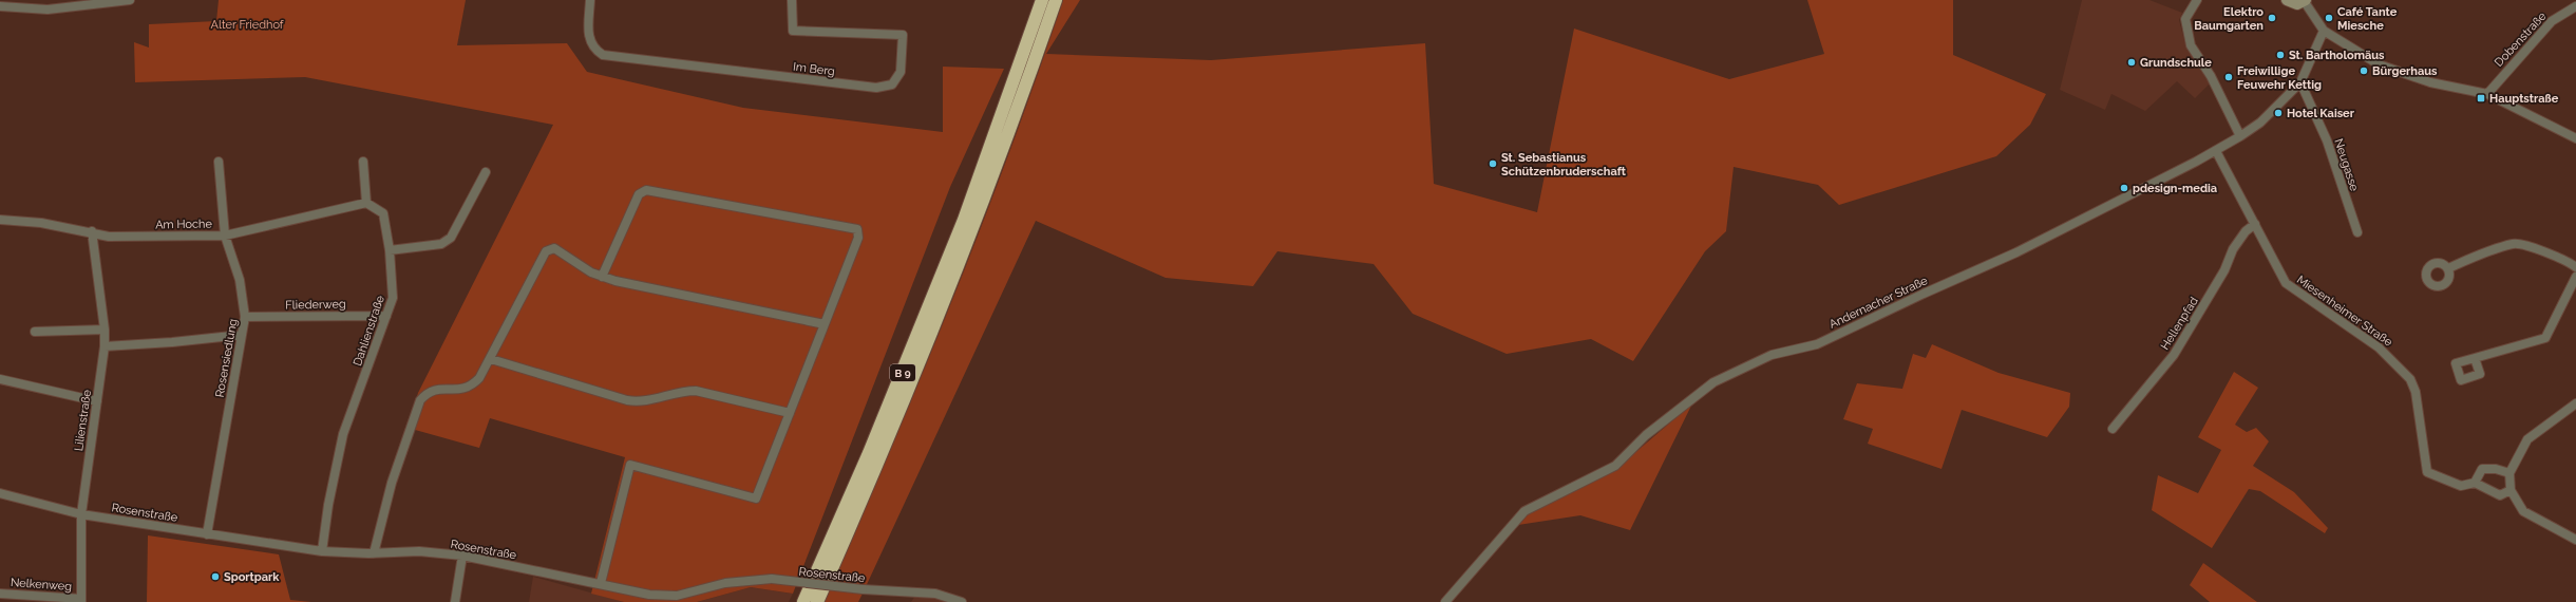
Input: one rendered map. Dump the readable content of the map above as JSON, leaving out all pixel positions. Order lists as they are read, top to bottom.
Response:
{
  "streets": {
    "highway": ["B 9"],
    "street": [
      "Dobenstraße",
      "Im Berg",
      "Neugasse",
      "Am Hoche",
      "Andernacher Straße",
      "Fliederweg",
      "Miesenheimer Straße",
      "Hellenpfad",
      "Dahlienstraße",
      "Rosensiedlung",
      "Lilienstraße",
      "Rosenstraße",
      "Nelkenweg"
    ]
  },
  "crossings": [
    ["Neugasse", "Andernacher Straße"],
    ["Am Hoche", "Rosensiedlung"],
    ["Am Hoche", "Lilienstraße"],
    ["Andernacher Straße", "Miesenheimer Straße"],
    ["Fliederweg", "Dahlienstraße"],
    ["Fliederweg", "Rosensiedlung"],
    ["Miesenheimer Straße", "Hellenpfad"],
    ["Dahlienstraße", "Rosenstraße"],
    ["Rosensiedlung", "Rosenstraße"],
    ["Lilienstraße", "Rosenstraße"],
    ["Lilienstraße", "Nelkenweg"]
  ],
  "parks": ["Alter Friedhof"],
  "places": {
    "other": [
      "Elektro Baumgarten",
      "Café Tante Miesche",
      "St. Bartholomäus",
      "Grundschule",
      "Bürgerhaus",
      "Freiwillige Feuwehr Kettig",
      "Hotel Kaiser",
      "St. Sebastianus Schützenbruderschaft",
      "pdesign-media",
      "Sportpark"
    ],
    "transit": ["Hauptstraße"]
  }
}
